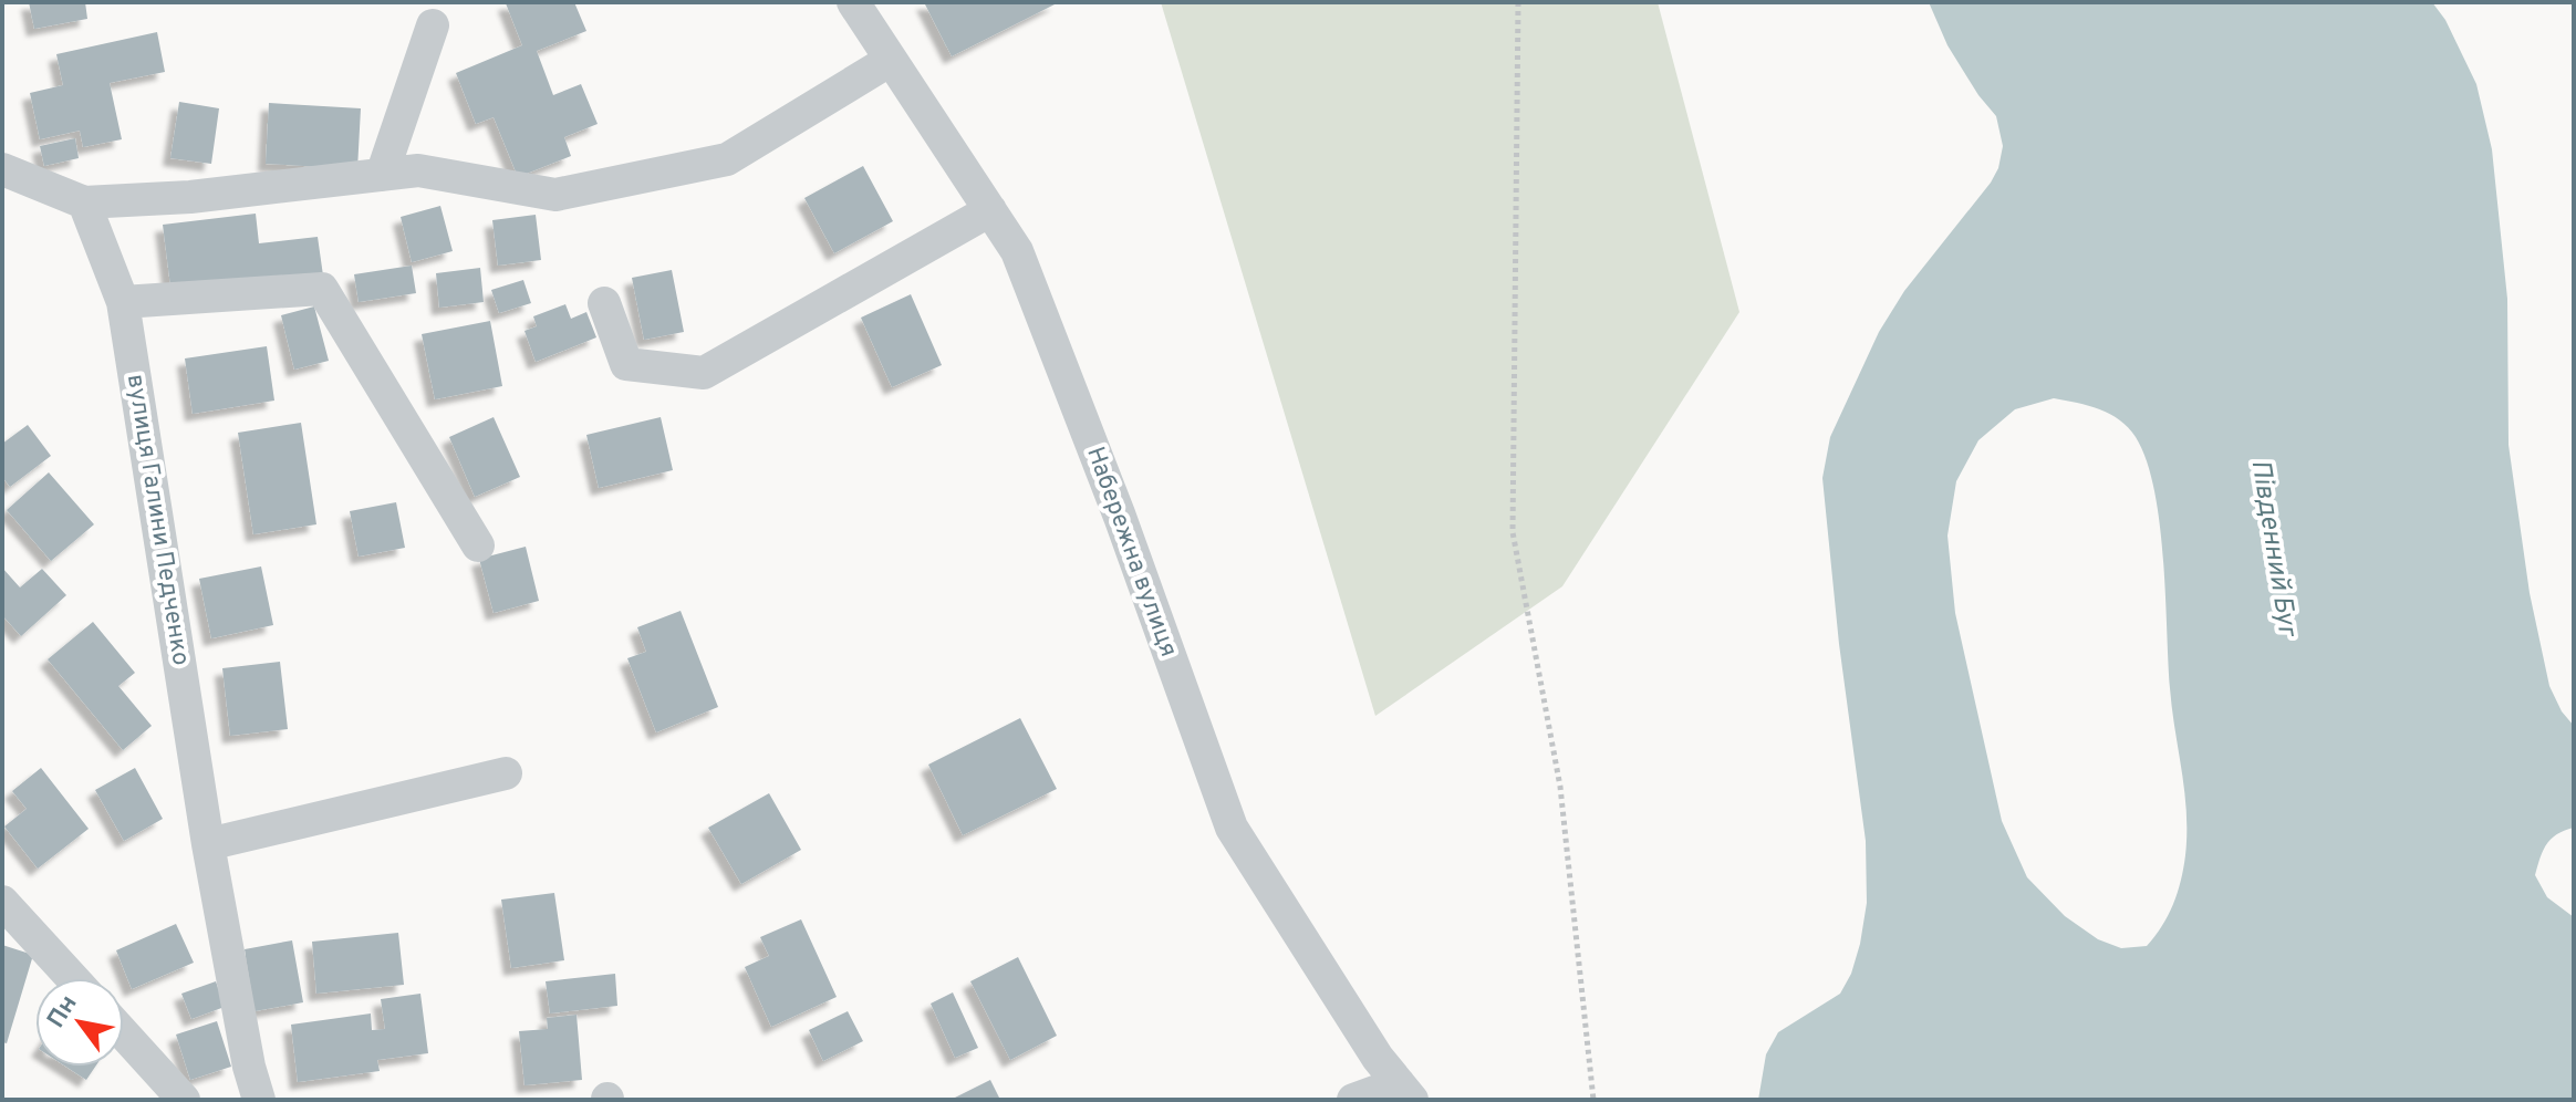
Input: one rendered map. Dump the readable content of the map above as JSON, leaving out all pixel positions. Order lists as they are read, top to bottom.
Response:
{
  "streets": {
    "street": ["вулиця Галини Педченко", "Набережна вулиця"]
  },
  "water": ["Південний Буг"],
  "north": "top left"
}
